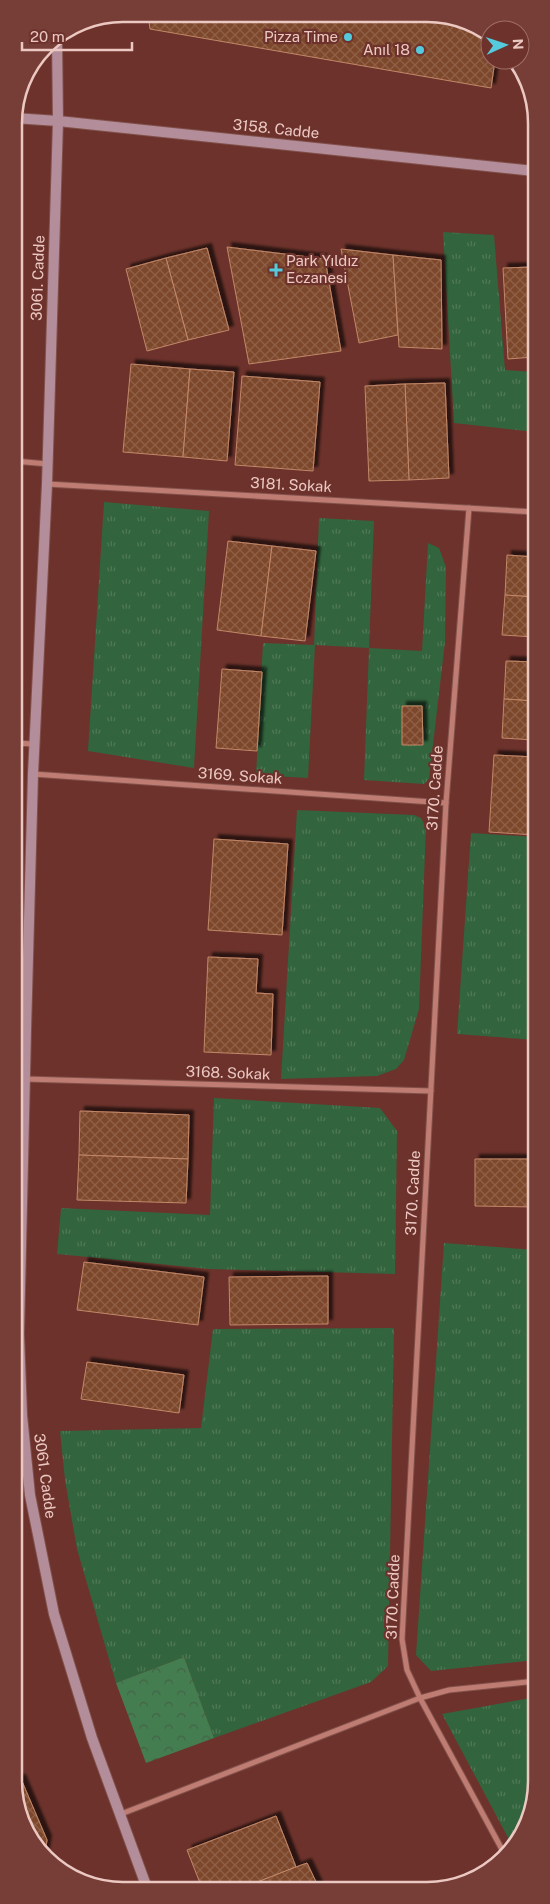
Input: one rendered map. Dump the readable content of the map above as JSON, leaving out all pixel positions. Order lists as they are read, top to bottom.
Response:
{
  "streets": {
    "street": [
      "3158. Cadde",
      "3061. Cadde",
      "3181. Sokak",
      "3169. Sokak",
      "3170. Cadde",
      "3168. Sokak"
    ]
  },
  "crossings": [
    ["3158. Cadde", "3061. Cadde"],
    ["3061. Cadde", "3181. Sokak"],
    ["3061. Cadde", "3169. Sokak"],
    ["3061. Cadde", "3168. Sokak"],
    ["3181. Sokak", "3170. Cadde"],
    ["3169. Sokak", "3170. Cadde"],
    ["3170. Cadde", "3168. Sokak"]
  ],
  "places": {
    "other": ["Pizza Time", "Anıl 18"],
    "health": ["Park Yıldız Eczanesi"]
  },
  "scale_bar": "20 m",
  "north": "right"
}
